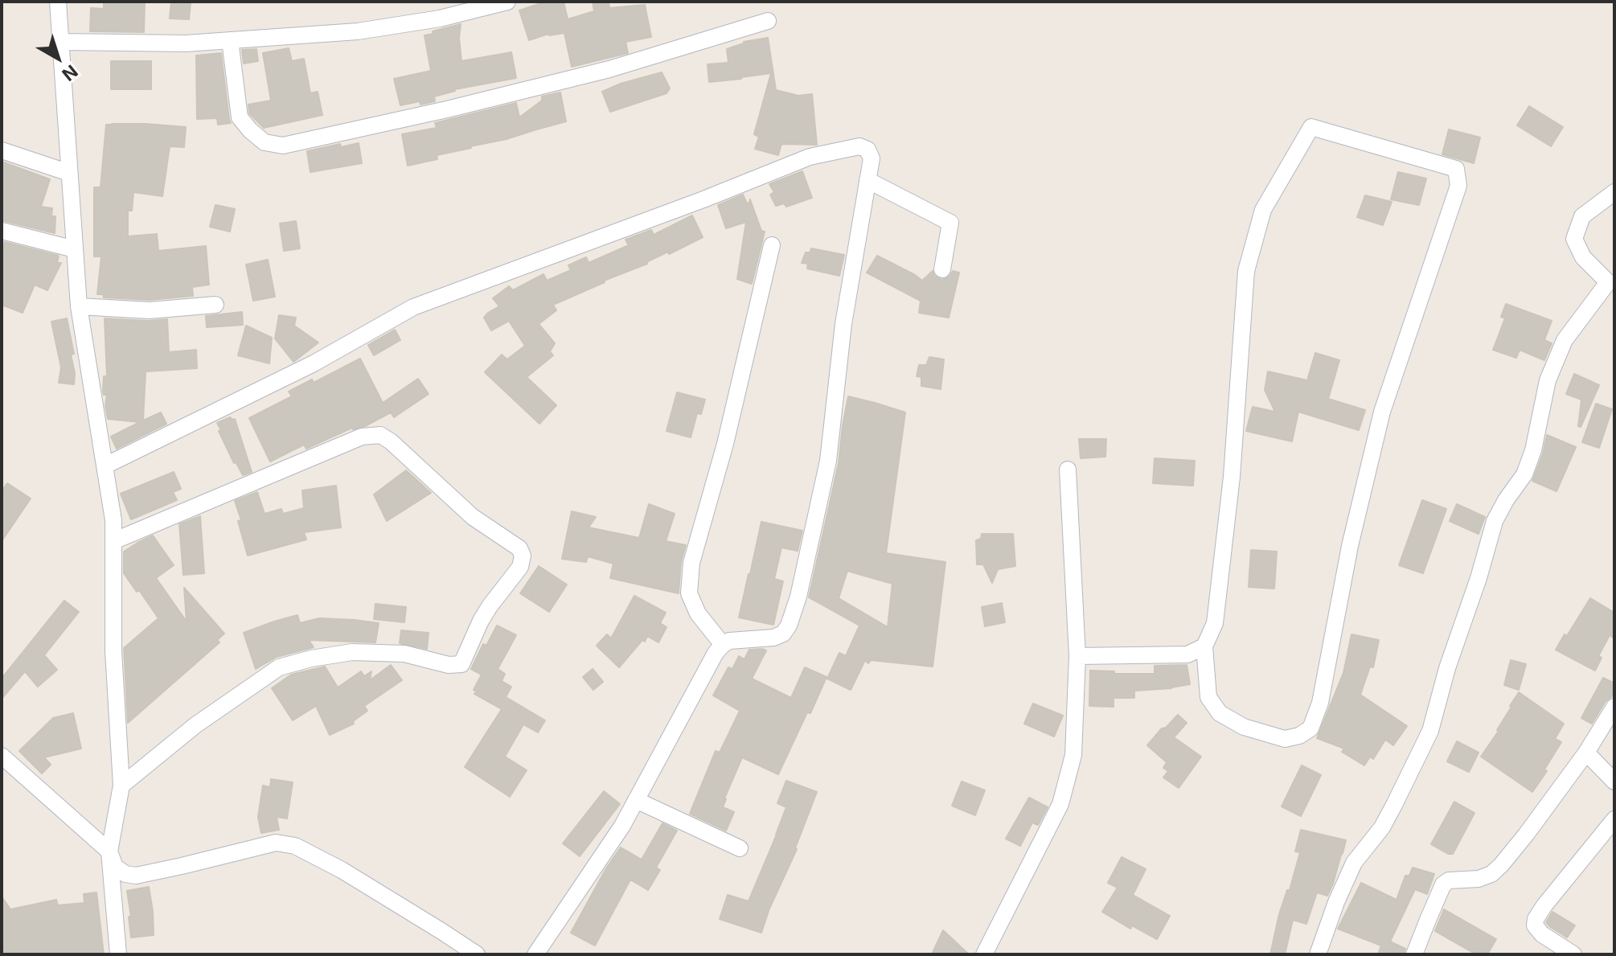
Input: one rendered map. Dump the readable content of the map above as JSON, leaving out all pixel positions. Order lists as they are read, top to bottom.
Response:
{
  "north": "bottom right"
}
